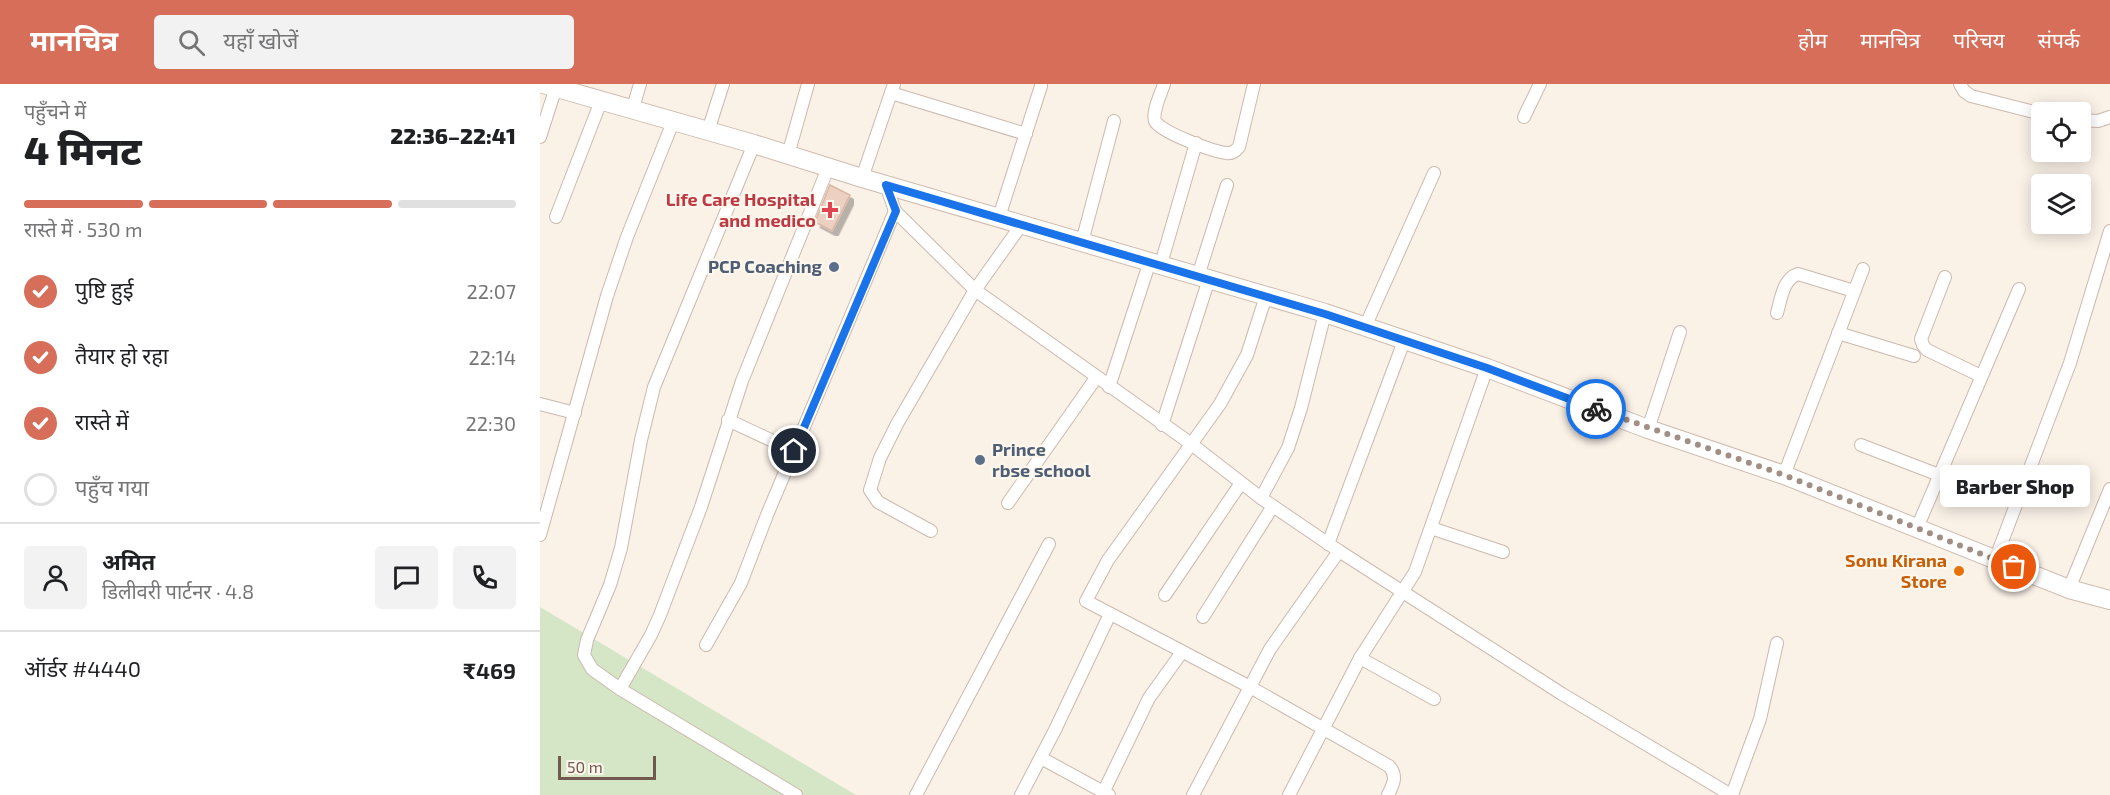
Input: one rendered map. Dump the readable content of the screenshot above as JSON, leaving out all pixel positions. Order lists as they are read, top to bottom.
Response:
{
  "places": {
    "health": ["Life Care Hospital and medico"],
    "other": [
      "PCP Coaching",
      "Prince rbse school",
      "Barber Shop",
      "Sonu Kirana Store"
    ]
  },
  "scale_bar": "50 m",
  "page": {
    "header": "मानचित्र",
    "search": "यहाँ खोजें",
    "nav": [
      "होम",
      "मानचित्र",
      "परिचय",
      "संपर्क"
    ],
    "heading": ["4 मिनट", "पहुँचने में", "22:36–22:41"],
    "panel": [
      "अमित",
      "डिलीवरी पार्टनर · 4.8",
      "ऑर्डर #4440",
      "₹469"
    ],
    "bar": "रास्ते में · 530 m",
    "list": [
      ["पुष्टि हुई", "22:07"],
      ["तैयार हो रहा", "22:14"],
      ["रास्ते में", "22:30"],
      "पहुँच गया"
    ],
    "bubble": "Barber Shop",
    "scale": "50 m"
  }
}
